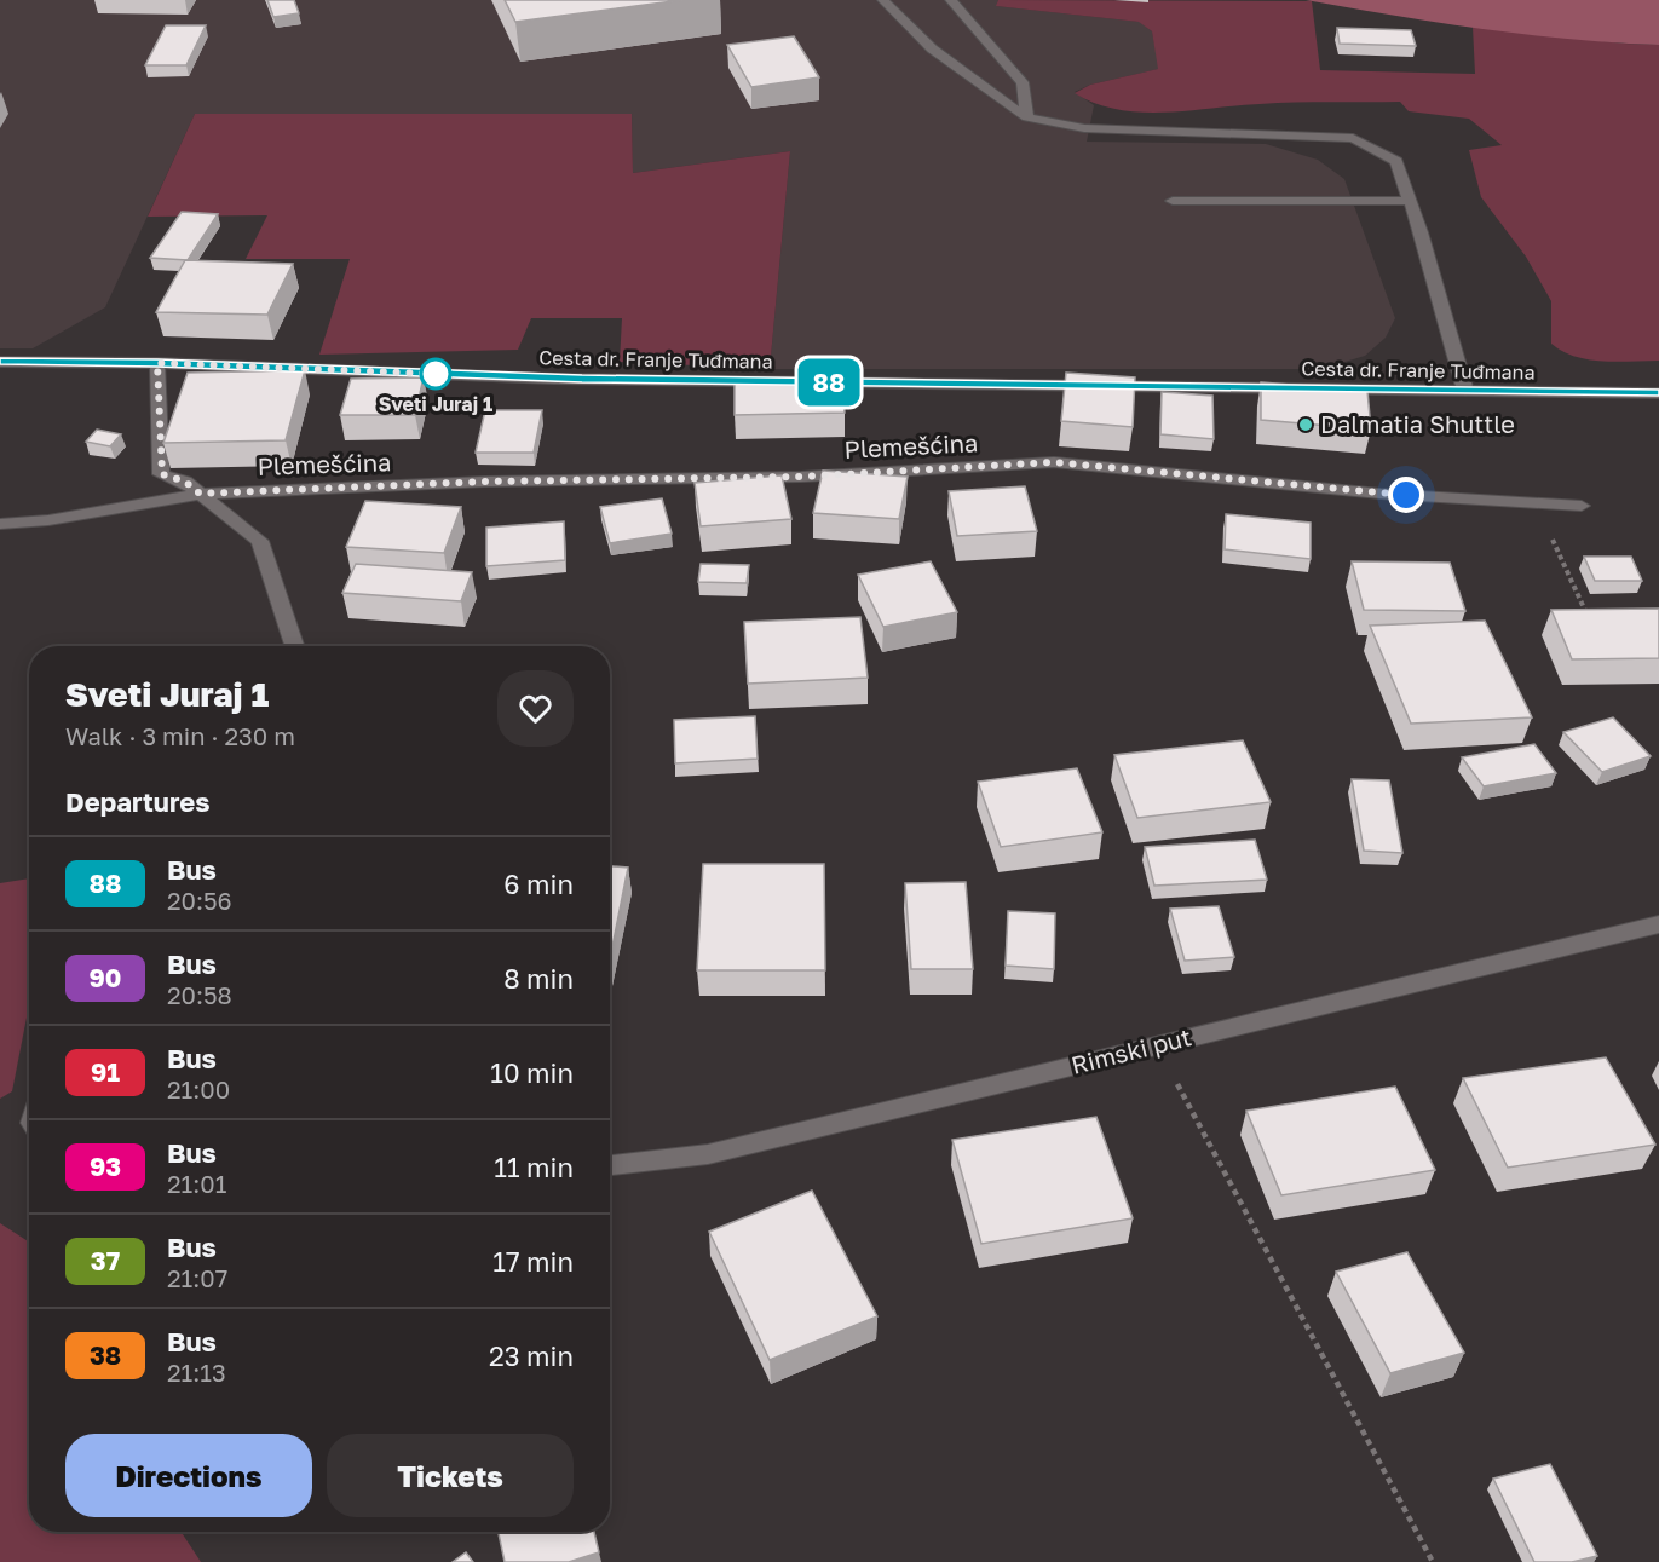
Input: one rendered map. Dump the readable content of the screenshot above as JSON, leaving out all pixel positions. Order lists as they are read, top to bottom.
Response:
{
  "streets": {
    "street": ["Cesta dr. Franje Tuđmana", "Plemešćina", "Rimski put"]
  },
  "places": ["Sveti Juraj 1", "Dalmatia Shuttle"],
  "lines": ["bus line 88"],
  "page": {
    "on_map": "88",
    "heading": [
      ["Sveti Juraj 1", "Walk · 3 min · 230 m"],
      "Departures"
    ],
    "list": [
      {
        "mark": "88",
        "name": "Bus",
        "note": "20:56",
        "value": "6 min"
      },
      {
        "mark": "90",
        "name": "Bus",
        "note": "20:58",
        "value": "8 min"
      },
      {
        "mark": "91",
        "name": "Bus",
        "note": "21:00",
        "value": "10 min"
      },
      {
        "mark": "93",
        "name": "Bus",
        "note": "21:01",
        "value": "11 min"
      },
      {
        "mark": "37",
        "name": "Bus",
        "note": "21:07",
        "value": "17 min"
      },
      {
        "mark": "38",
        "name": "Bus",
        "note": "21:13",
        "value": "23 min"
      }
    ],
    "buttons": ["Directions", "Tickets"]
  }
}
